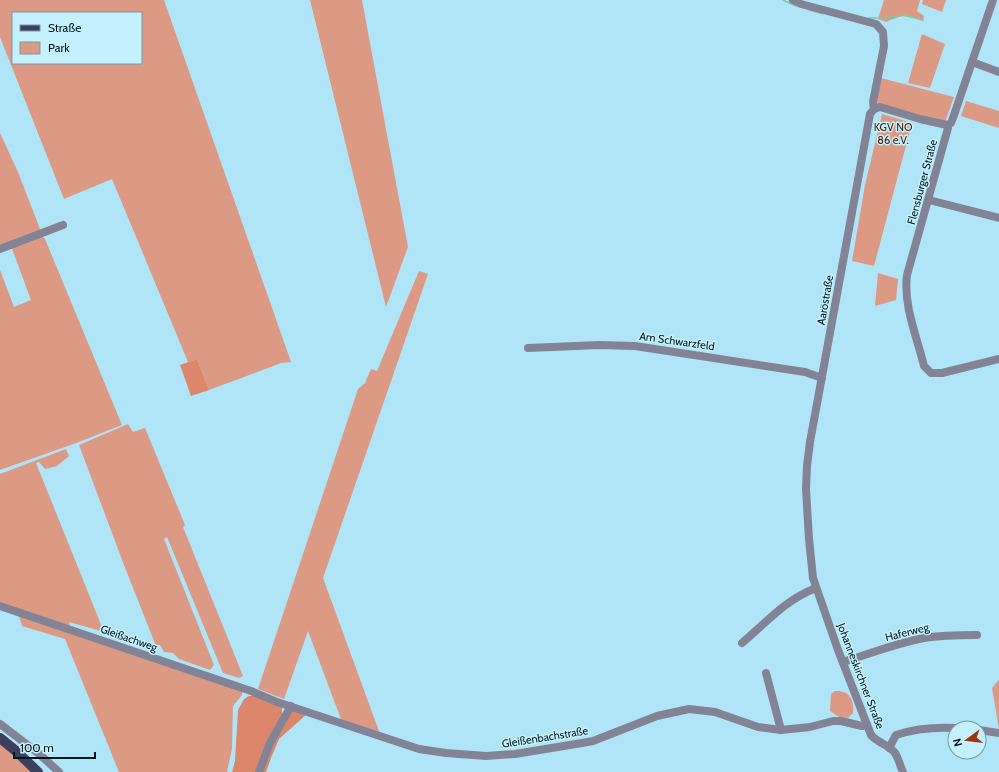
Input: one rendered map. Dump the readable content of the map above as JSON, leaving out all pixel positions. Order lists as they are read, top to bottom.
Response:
{
  "streets": {
    "street": [
      "Flensburger Straße",
      "Aaröstraße",
      "Am Schwarzfeld",
      "Haferweg",
      "Gleißachweg",
      "Johanneskirchner Straße",
      "Gleißenbachstraße"
    ]
  },
  "crossings": [
    ["Aaröstraße", "Am Schwarzfeld"],
    ["Aaröstraße", "Johanneskirchner Straße"],
    ["Haferweg", "Johanneskirchner Straße"],
    ["Gleißachweg", "Gleißenbachstraße"],
    ["Johanneskirchner Straße", "Gleißenbachstraße"]
  ],
  "parks": ["KGV NO 86 e.V."],
  "legend": ["Straße", "Park"],
  "scale_bar": "100 m",
  "north": "left"
}
